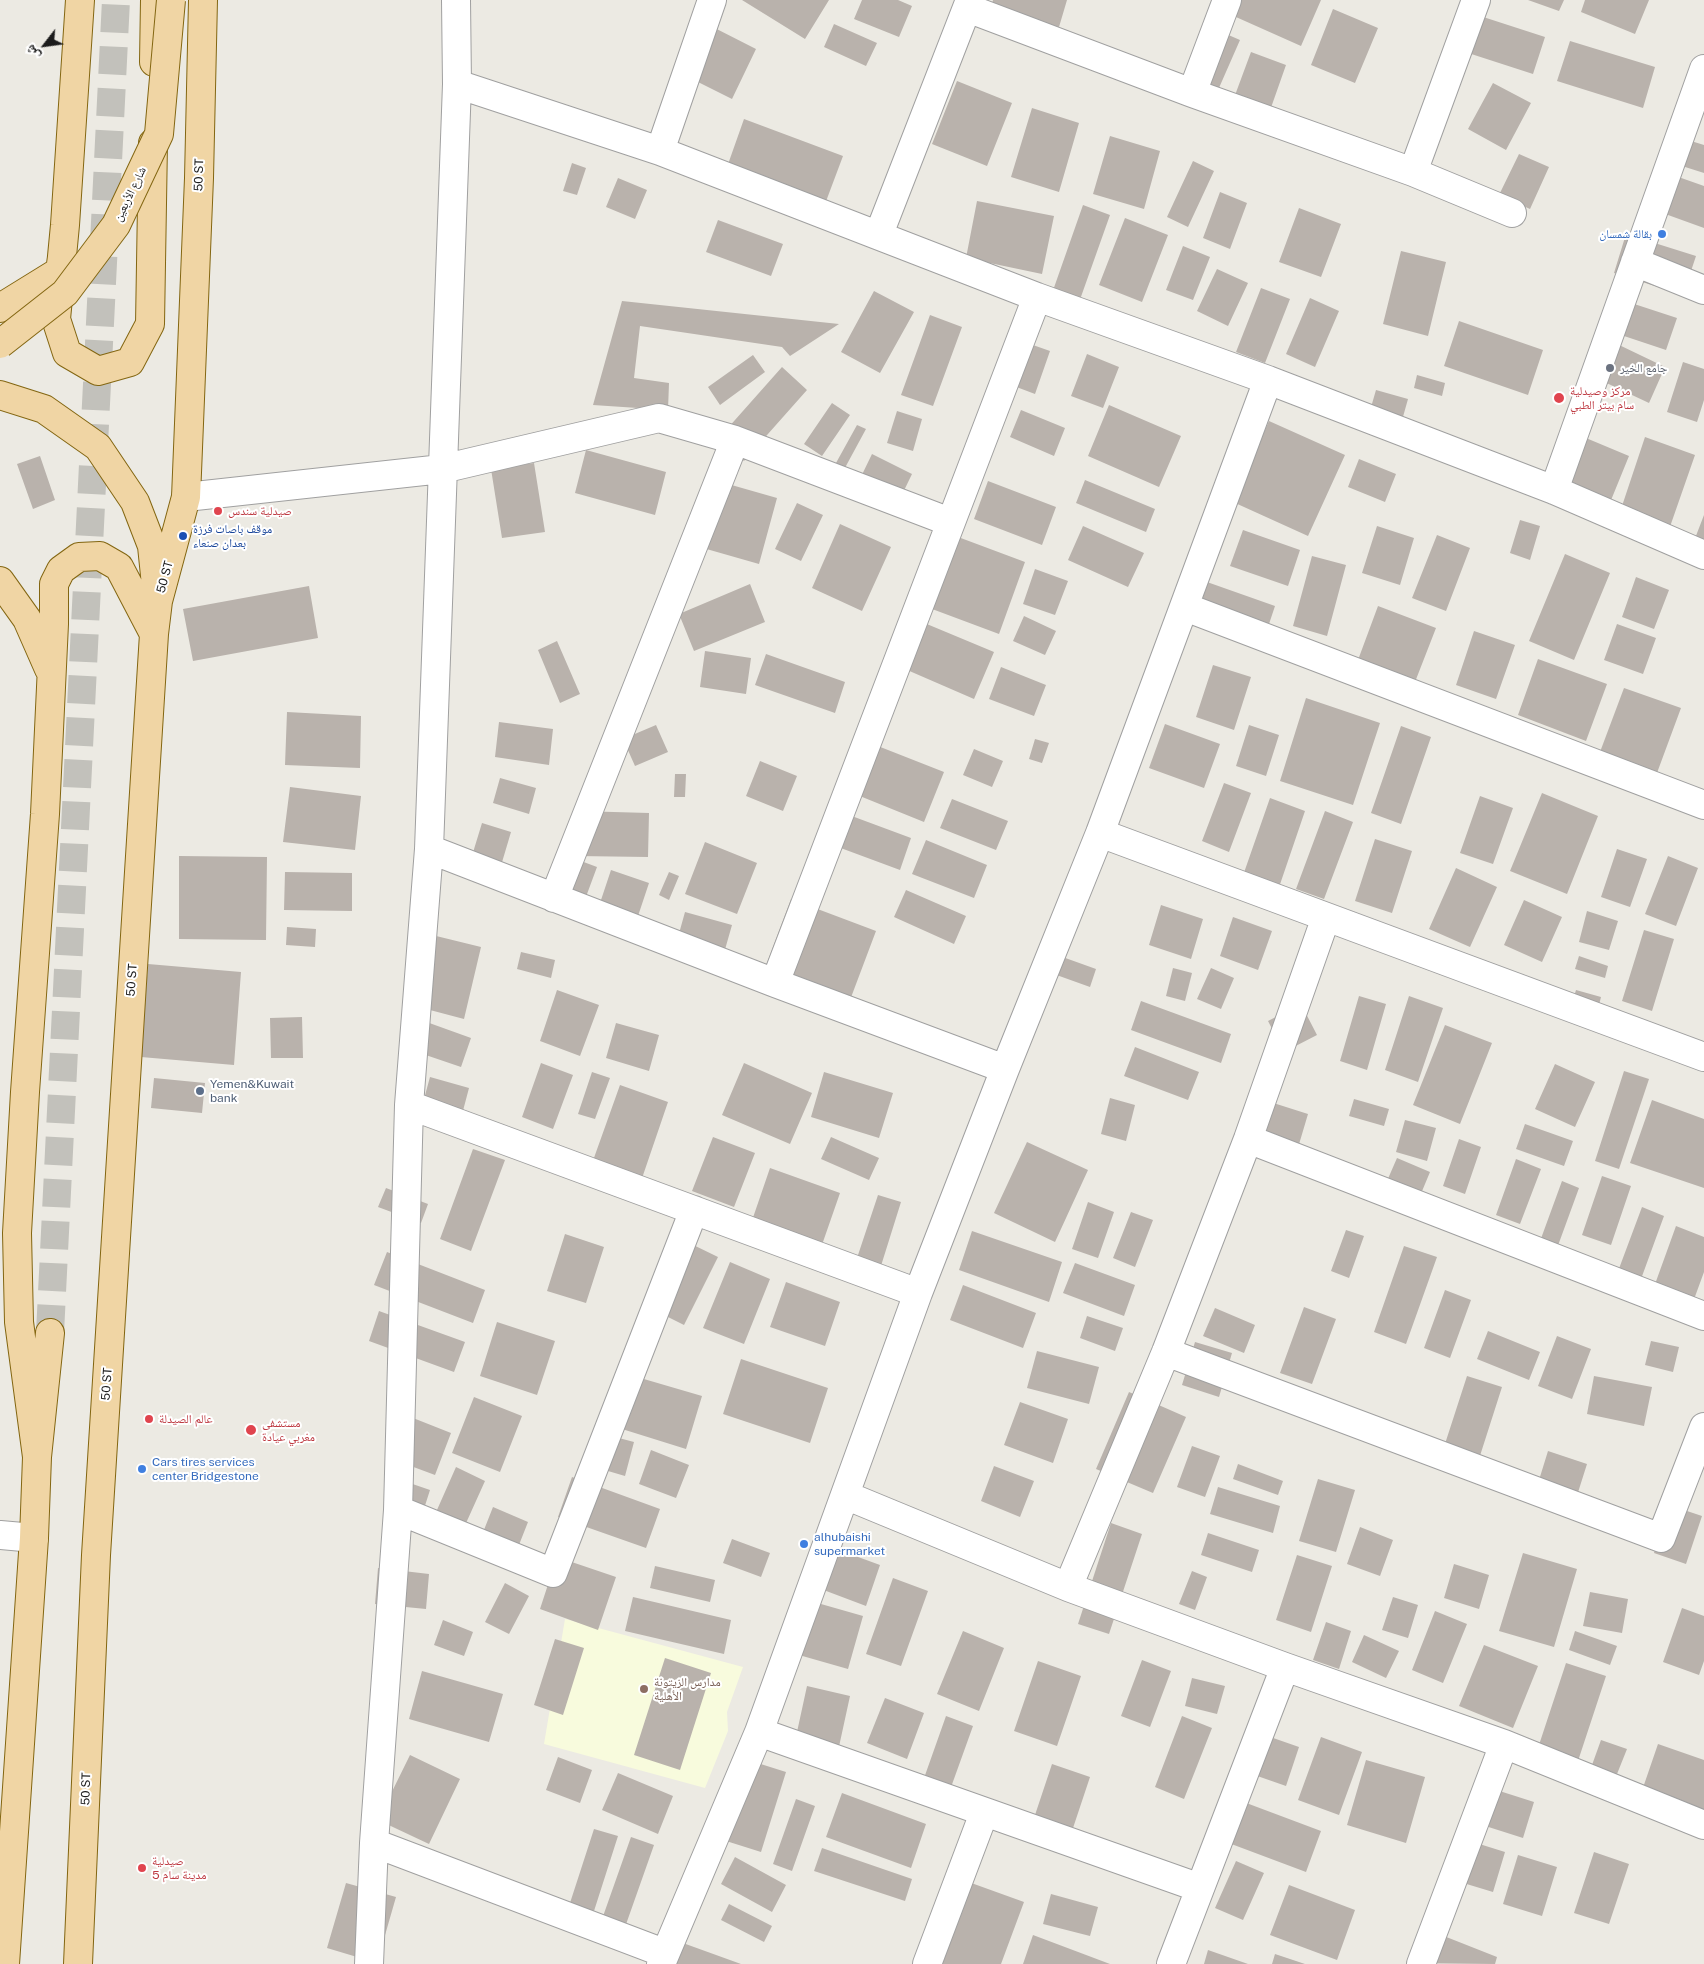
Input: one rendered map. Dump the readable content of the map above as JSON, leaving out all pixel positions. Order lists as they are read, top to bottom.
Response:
{
  "streets": {
    "main road": ["50 ST", "شارع الأربعين"]
  },
  "places": [
    "بقالة شمسان",
    "جامع الخير",
    "مركز وصيدلية سام بيتر الطبي",
    "صيدلية سندس",
    "موقف باصات فرزة بعدان صنعاء",
    "Yemen&Kuwait bank",
    "عالم الصيدلة",
    "مستشفى مغربي عيادة",
    "Cars tires services center Bridgestone",
    "alhubaishi supermarket",
    "مدارس الزيتونة الأهلية",
    "صيدلية مدينة سام 5"
  ],
  "north": "bottom left"
}
